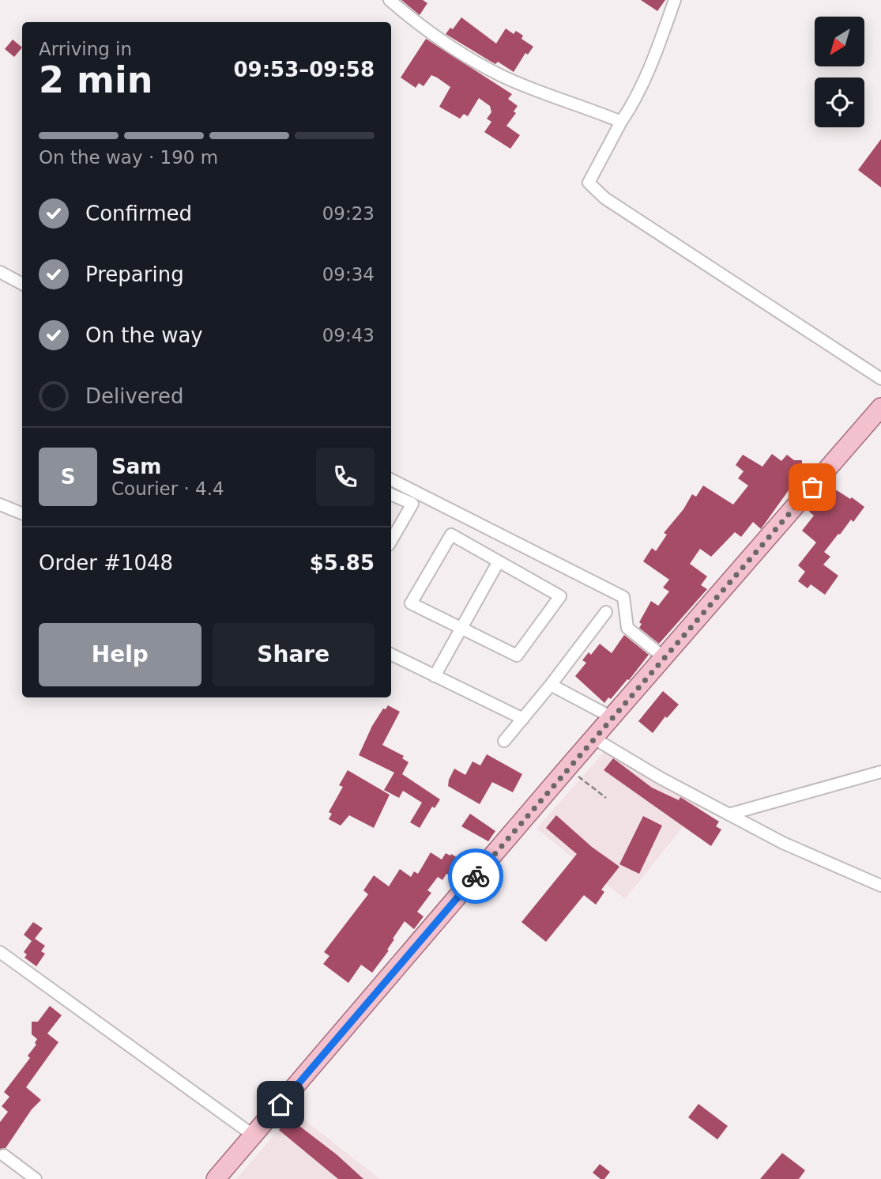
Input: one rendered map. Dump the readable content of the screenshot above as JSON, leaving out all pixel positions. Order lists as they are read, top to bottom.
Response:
{
  "north": "bottom left",
  "page": {
    "heading": ["2 min", "Arriving in", "09:53–09:58"],
    "panel": [
      "Sam",
      "Courier · 4.4",
      "Order #1048",
      "$5.85"
    ],
    "bar": "On the way · 190 m",
    "list": [
      ["Confirmed", "09:23"],
      ["Preparing", "09:34"],
      ["On the way", "09:43"],
      "Delivered"
    ],
    "round": "S",
    "buttons": ["Help", "Share"]
  }
}
